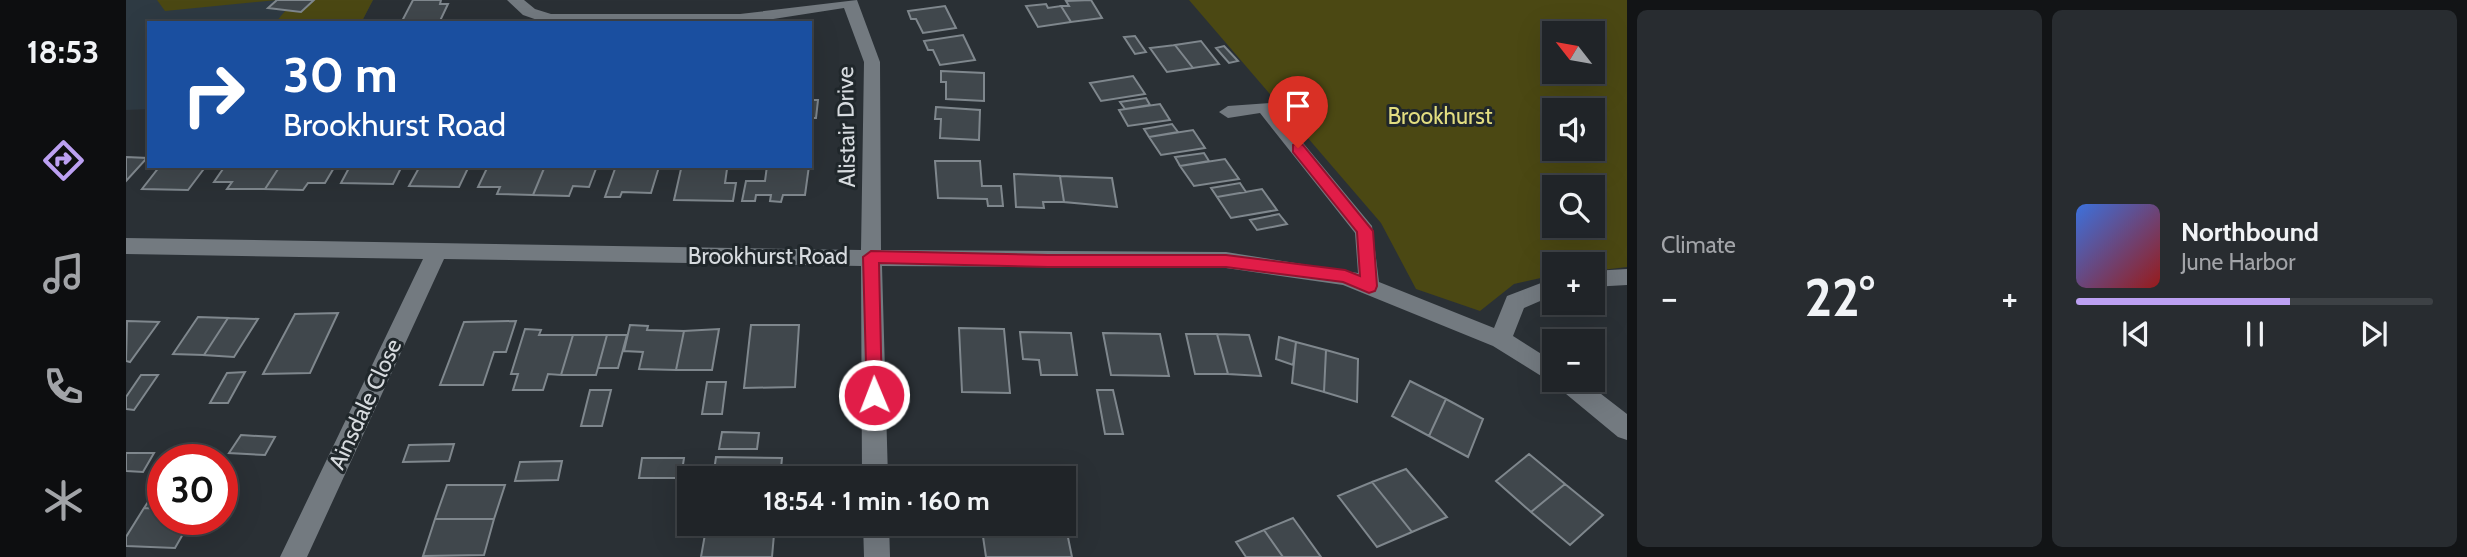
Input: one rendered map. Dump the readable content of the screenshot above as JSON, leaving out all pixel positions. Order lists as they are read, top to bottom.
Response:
{
  "streets": {
    "street": ["Alistair Drive", "Brookhurst Road", "Ainsdale Close"]
  },
  "crossings": [
    ["Alistair Drive", "Brookhurst Road"],
    ["Brookhurst Road", "Ainsdale Close"]
  ],
  "parks": ["Brookhurst"],
  "north": "top left",
  "page": {
    "tabs": "18:53",
    "tile": "Climate",
    "map_buttons": ["+", "−"],
    "turn": ["30 m", "Brookhurst Road"],
    "song": ["Northbound", "June Harbor"],
    "heat": ["−", "22°", "+"],
    "limit": "30",
    "trip": "18:54 · 1 min · 160 m"
  }
}
